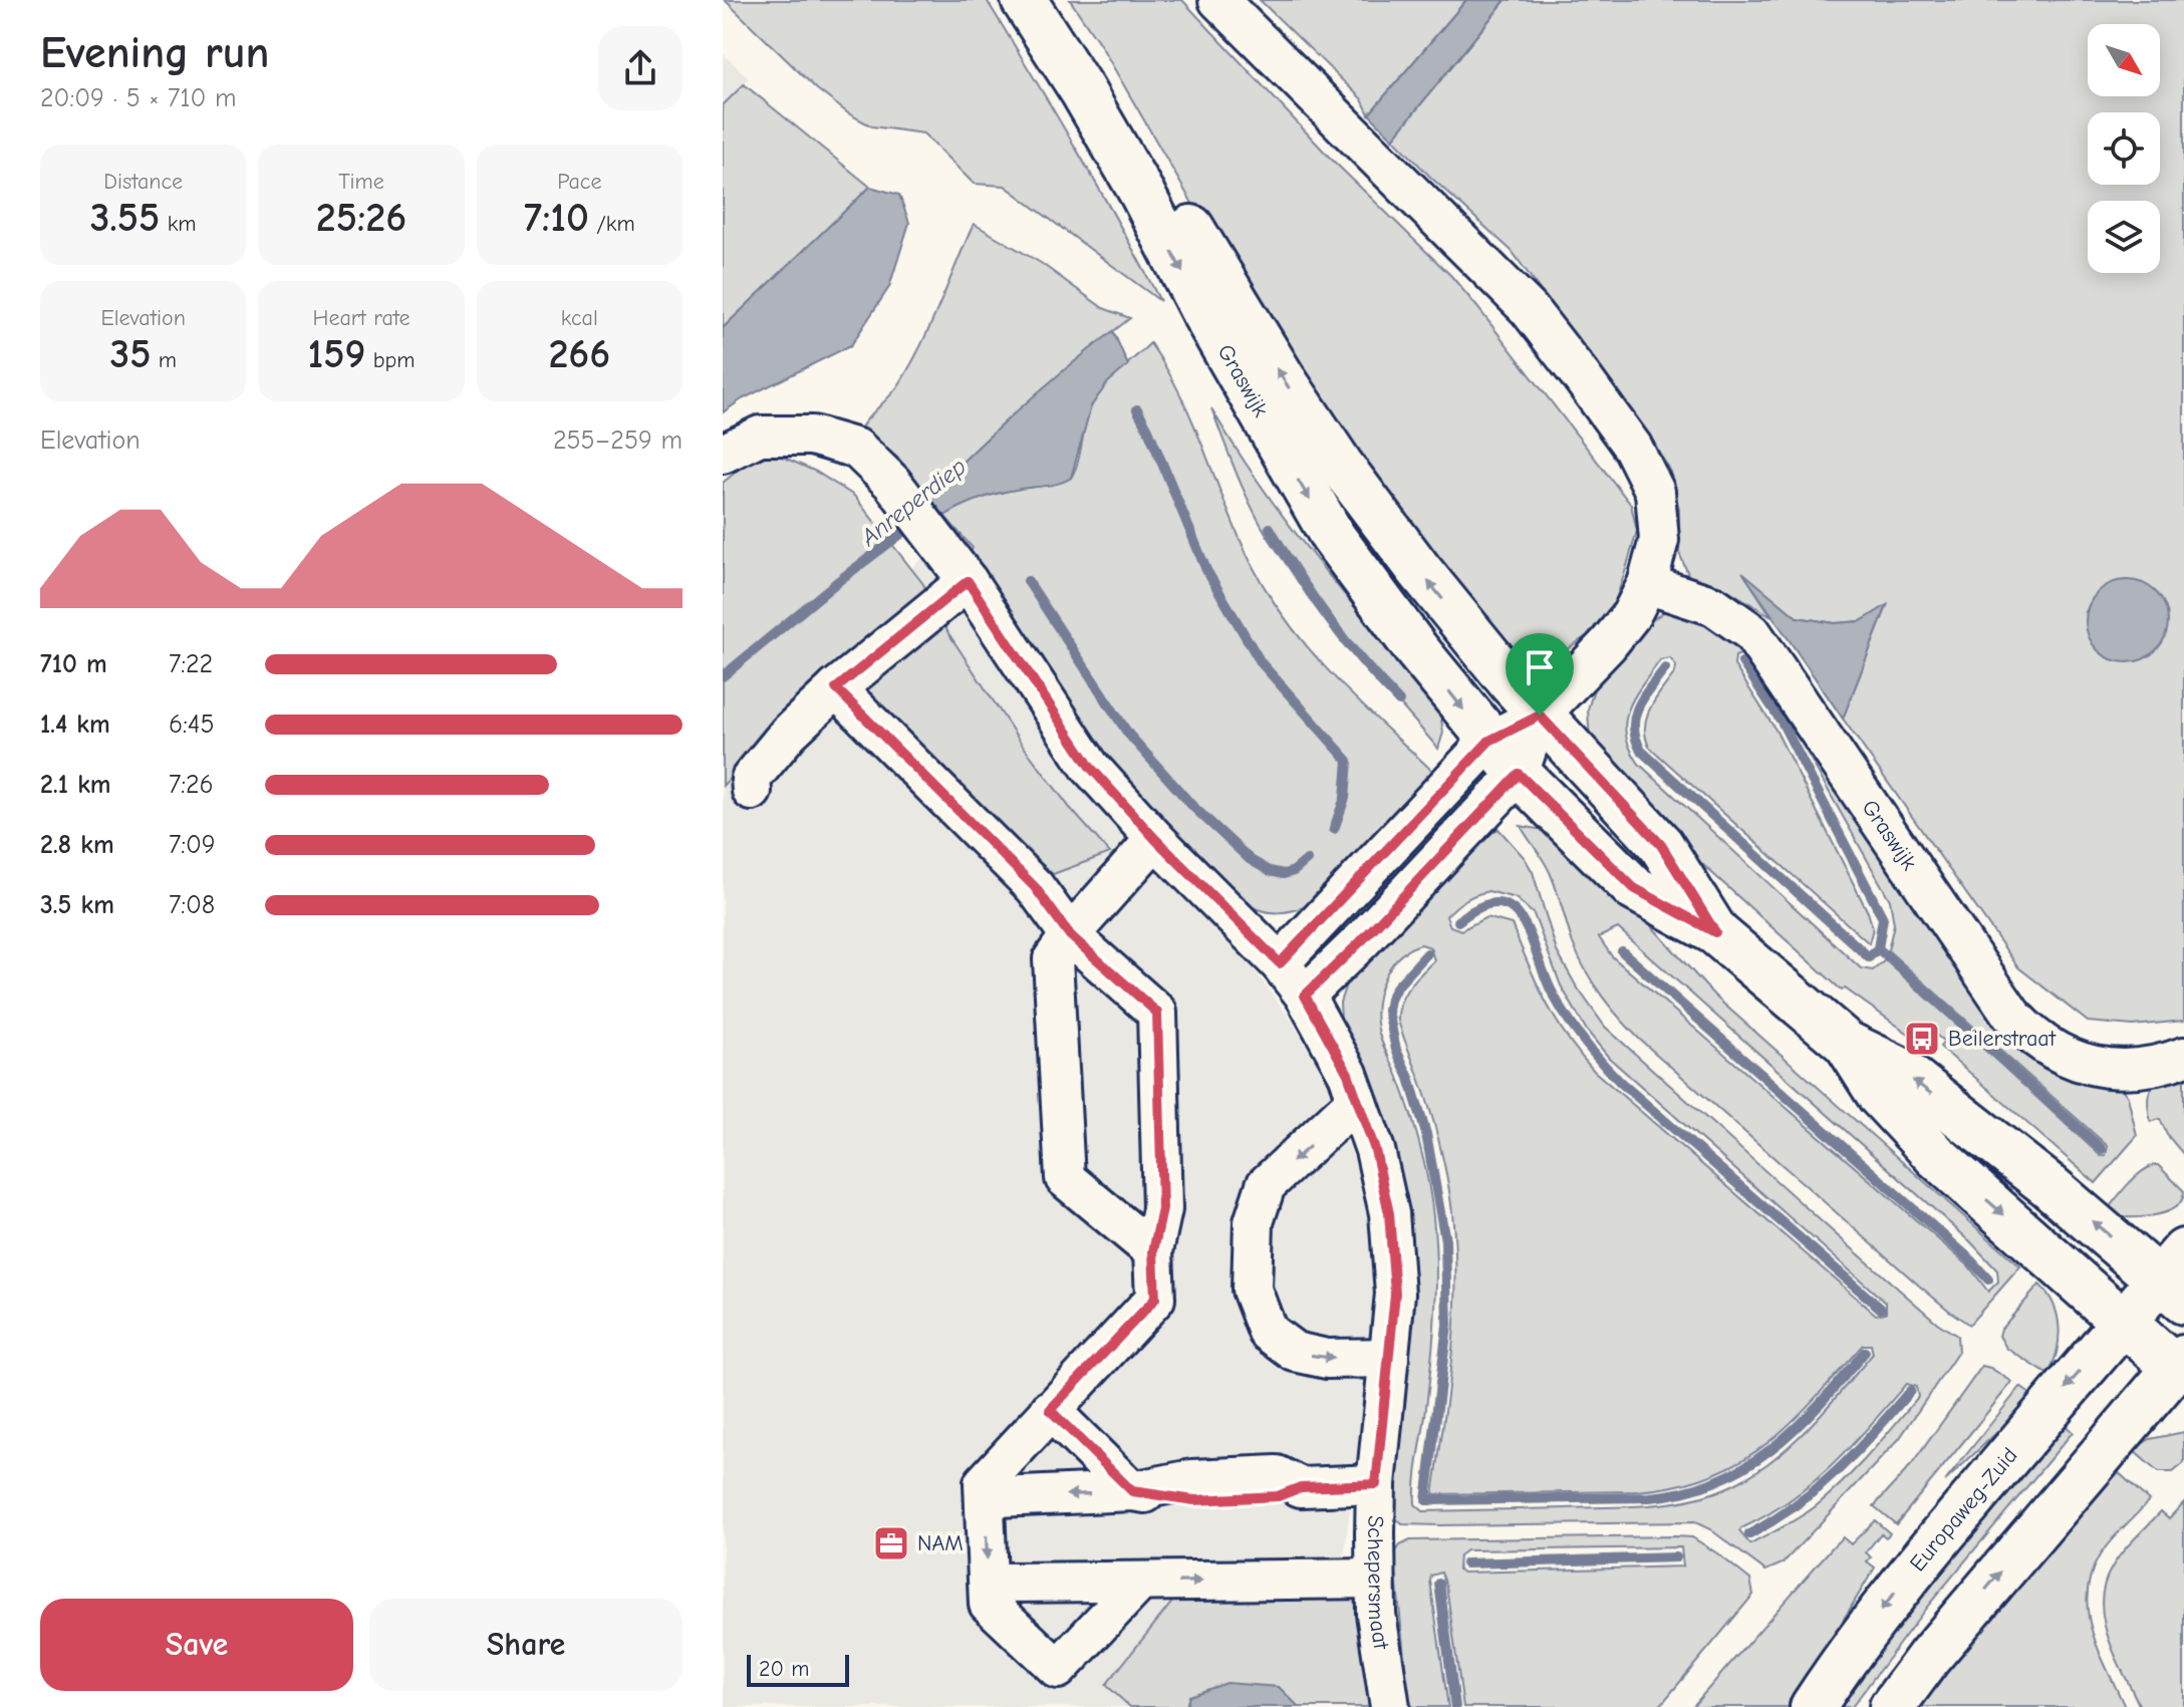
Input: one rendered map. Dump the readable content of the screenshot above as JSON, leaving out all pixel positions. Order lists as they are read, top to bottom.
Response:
{
  "streets": {
    "main road": ["Graswijk", "Europaweg-Zuid"],
    "street": ["Schepersmaat"]
  },
  "crossings": [
    ["Graswijk", "Europaweg-Zuid"]
  ],
  "water": ["Anreperdiep"],
  "places": {
    "bus stop": ["Beilerstraat"],
    "office": ["NAM"]
  },
  "scale_bar": "20 m",
  "north": "bottom right",
  "page": {
    "heading": ["Evening run", "20:09 · 5 × 710 m"],
    "stats": [
      ["Distance", "3.55 km"],
      ["Time", "25:26"],
      ["Pace", "7:10 /km"],
      ["Elevation", "35 m"],
      ["Heart rate", "159 bpm"],
      ["kcal", "266"]
    ],
    "chart": ["Elevation", "255–259 m"],
    "list": [
      {
        "name": "710 m",
        "note": "7:22"
      },
      {
        "name": "1.4 km",
        "note": "6:45"
      },
      {
        "name": "2.1 km",
        "note": "7:26"
      },
      {
        "name": "2.8 km",
        "note": "7:09"
      },
      {
        "name": "3.5 km",
        "note": "7:08"
      }
    ],
    "buttons": ["Save", "Share"],
    "scale": "20 m"
  }
}
